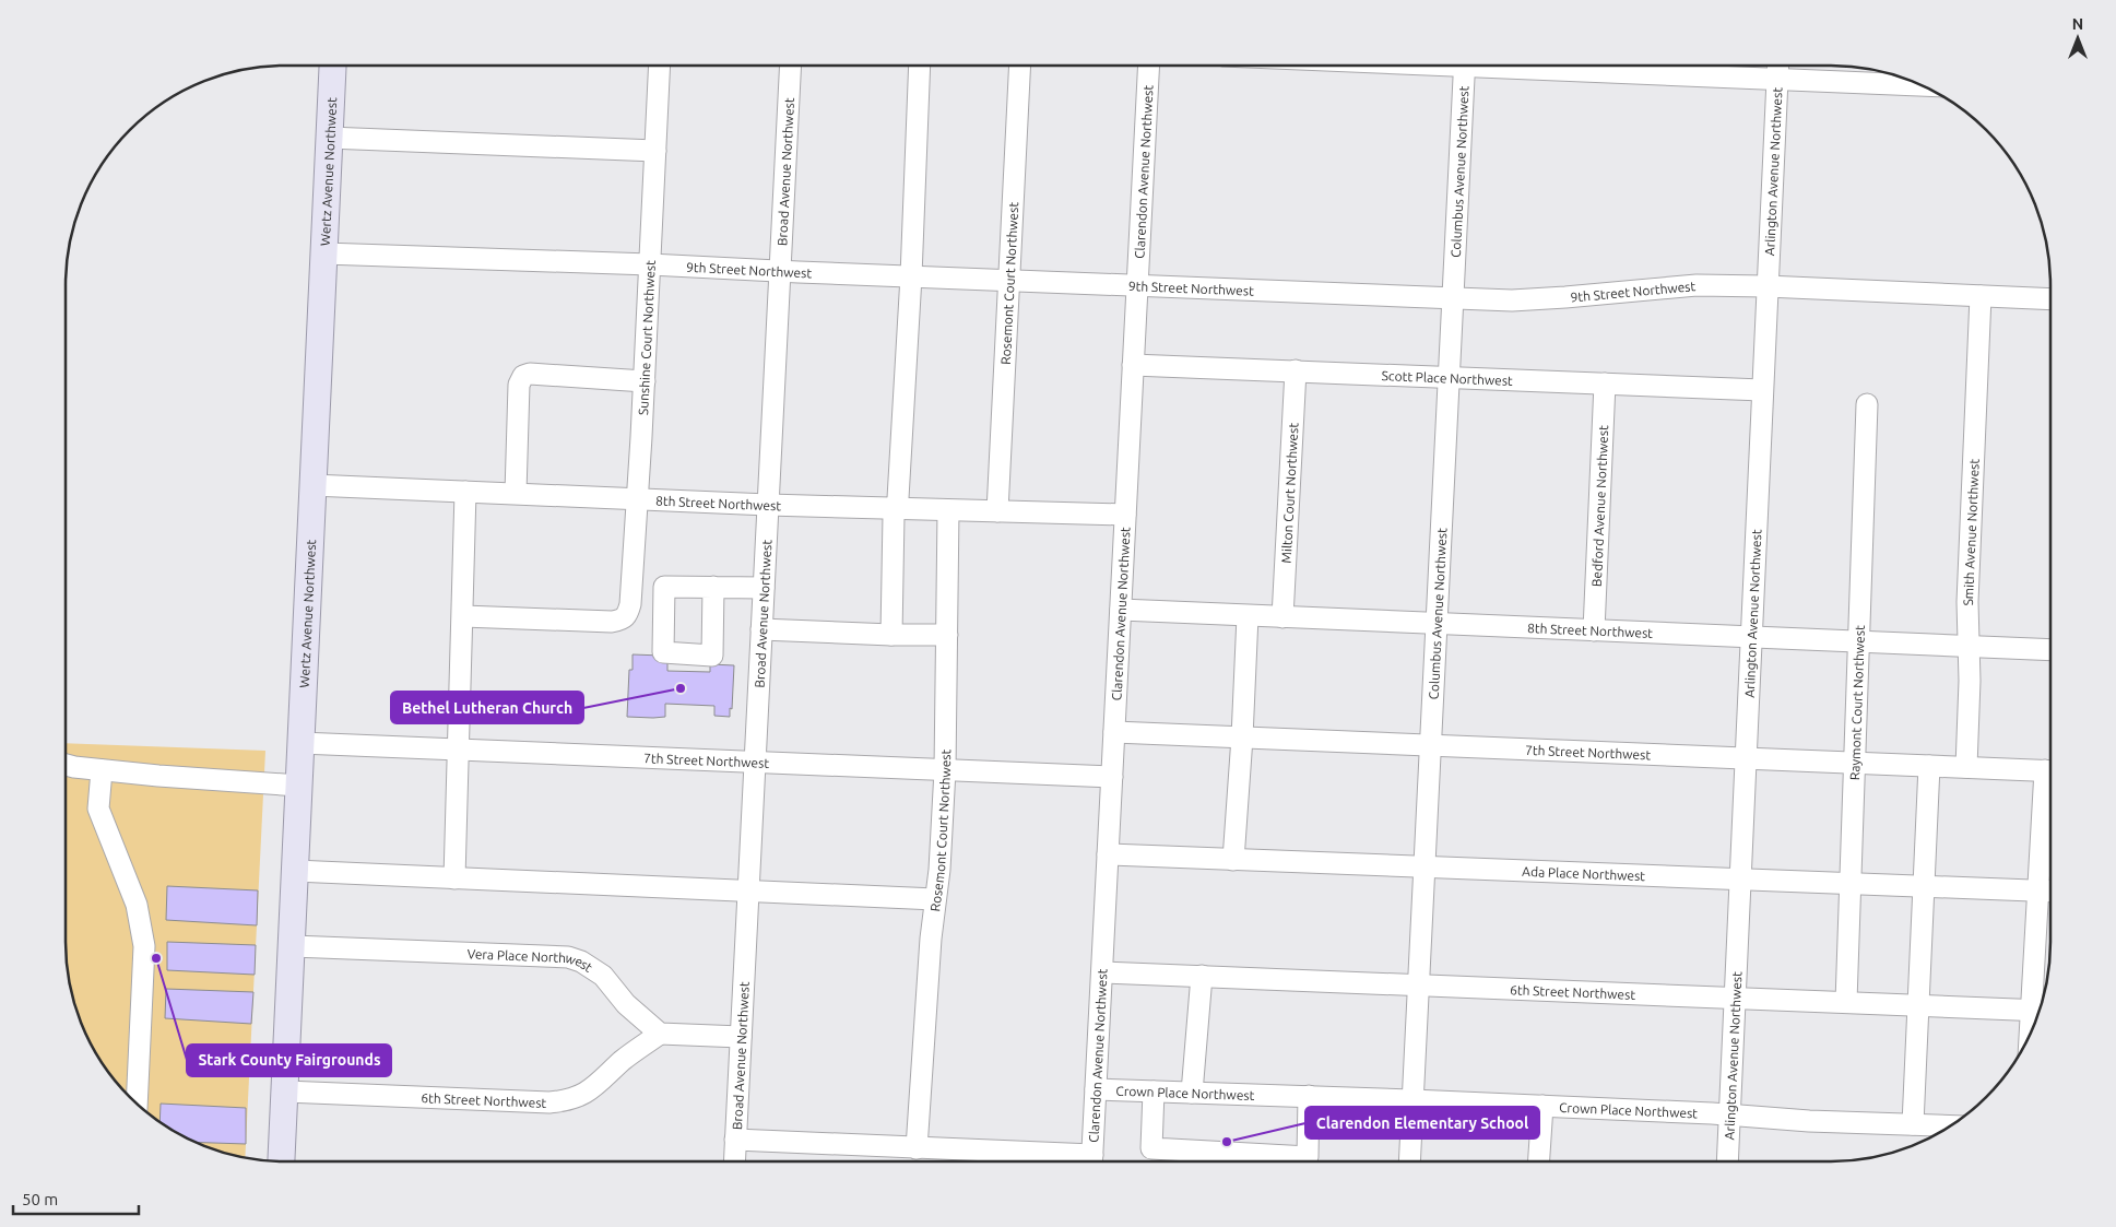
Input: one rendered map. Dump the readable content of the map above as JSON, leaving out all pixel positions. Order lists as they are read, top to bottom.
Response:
{
  "streets": {
    "main road": ["Wertz Avenue Northwest"],
    "street": [
      "Broad Avenue Northwest",
      "Clarendon Avenue Northwest",
      "Columbus Avenue Northwest",
      "Arlington Avenue Northwest",
      "9th Street Northwest",
      "Rosemont Court Northwest",
      "Sunshine Court Northwest",
      "Scott Place Northwest",
      "Milton Court Northwest",
      "8th Street Northwest",
      "Bedford Avenue Northwest",
      "Smith Avenue Northwest",
      "Raymont Court Northwest",
      "7th Street Northwest",
      "Ada Place Northwest",
      "Vera Place Northwest",
      "6th Street Northwest",
      "Crown Place Northwest"
    ]
  },
  "crossings": [
    ["Wertz Avenue Northwest", "9th Street Northwest"],
    ["Wertz Avenue Northwest", "8th Street Northwest"],
    ["Wertz Avenue Northwest", "7th Street Northwest"],
    ["Wertz Avenue Northwest", "Vera Place Northwest"],
    ["Wertz Avenue Northwest", "6th Street Northwest"],
    ["Broad Avenue Northwest", "9th Street Northwest"],
    ["Broad Avenue Northwest", "8th Street Northwest"],
    ["Broad Avenue Northwest", "7th Street Northwest"],
    ["Clarendon Avenue Northwest", "9th Street Northwest"],
    ["Clarendon Avenue Northwest", "Scott Place Northwest"],
    ["Clarendon Avenue Northwest", "8th Street Northwest"],
    ["Clarendon Avenue Northwest", "7th Street Northwest"],
    ["Clarendon Avenue Northwest", "Ada Place Northwest"],
    ["Clarendon Avenue Northwest", "6th Street Northwest"],
    ["Clarendon Avenue Northwest", "Crown Place Northwest"],
    ["Columbus Avenue Northwest", "9th Street Northwest"],
    ["Columbus Avenue Northwest", "Scott Place Northwest"],
    ["Columbus Avenue Northwest", "8th Street Northwest"],
    ["Columbus Avenue Northwest", "7th Street Northwest"],
    ["Columbus Avenue Northwest", "Ada Place Northwest"],
    ["Columbus Avenue Northwest", "6th Street Northwest"],
    ["Columbus Avenue Northwest", "Crown Place Northwest"],
    ["Arlington Avenue Northwest", "9th Street Northwest"],
    ["Arlington Avenue Northwest", "Scott Place Northwest"],
    ["Arlington Avenue Northwest", "8th Street Northwest"],
    ["Arlington Avenue Northwest", "7th Street Northwest"],
    ["Arlington Avenue Northwest", "Ada Place Northwest"],
    ["Arlington Avenue Northwest", "6th Street Northwest"],
    ["Arlington Avenue Northwest", "Crown Place Northwest"],
    ["9th Street Northwest", "Rosemont Court Northwest"],
    ["9th Street Northwest", "Sunshine Court Northwest"],
    ["9th Street Northwest", "Smith Avenue Northwest"],
    ["Rosemont Court Northwest", "8th Street Northwest"],
    ["Rosemont Court Northwest", "7th Street Northwest"],
    ["Sunshine Court Northwest", "8th Street Northwest"],
    ["Scott Place Northwest", "Milton Court Northwest"],
    ["Scott Place Northwest", "Bedford Avenue Northwest"],
    ["Milton Court Northwest", "8th Street Northwest"],
    ["8th Street Northwest", "Bedford Avenue Northwest"],
    ["8th Street Northwest", "Smith Avenue Northwest"],
    ["8th Street Northwest", "Raymont Court Northwest"],
    ["Smith Avenue Northwest", "7th Street Northwest"],
    ["Raymont Court Northwest", "7th Street Northwest"],
    ["Raymont Court Northwest", "Ada Place Northwest"],
    ["Raymont Court Northwest", "6th Street Northwest"],
    ["Vera Place Northwest", "6th Street Northwest"]
  ],
  "places": ["Bethel Lutheran Church", "Stark County Fairgrounds", "Clarendon Elementary School"],
  "scale_bar": "50 m",
  "north": "top"
}
